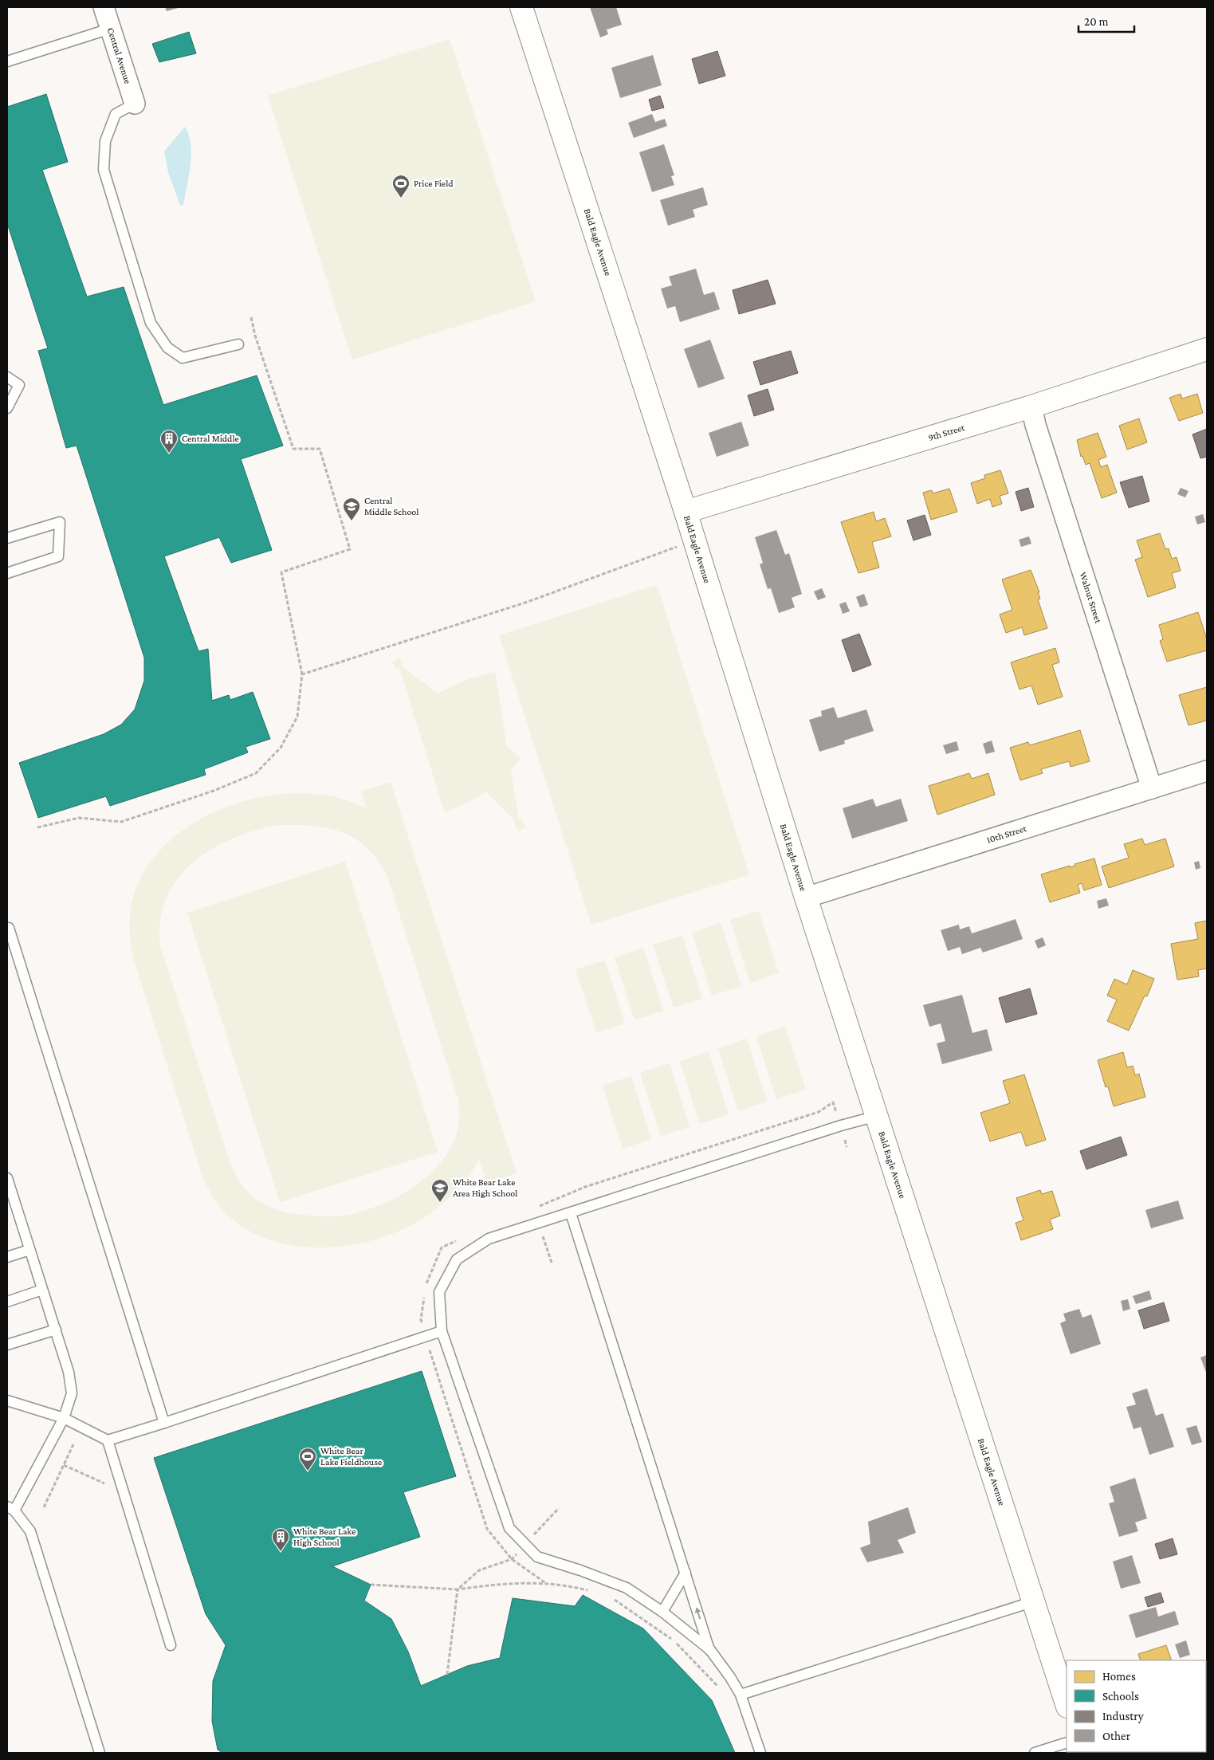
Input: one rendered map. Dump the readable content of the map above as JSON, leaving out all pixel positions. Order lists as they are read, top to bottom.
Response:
{
  "streets": {
    "street": [
      "Central Avenue",
      "Bald Eagle Avenue",
      "9th Street",
      "Walnut Street",
      "10th Street"
    ]
  },
  "crossings": [
    ["Bald Eagle Avenue", "9th Street"],
    ["Bald Eagle Avenue", "10th Street"],
    ["9th Street", "Walnut Street"],
    ["Walnut Street", "10th Street"]
  ],
  "places": {
    "sports": ["Price Field", "White Bear Lake Fieldhouse"],
    "building": ["Central Middle", "White Bear Lake High School"],
    "school or university": ["Central Middle School", "White Bear Lake Area High School"]
  },
  "legend": [
    "Homes",
    "Schools",
    "Industry",
    "Other"
  ],
  "scale_bar": "20 m"
}
